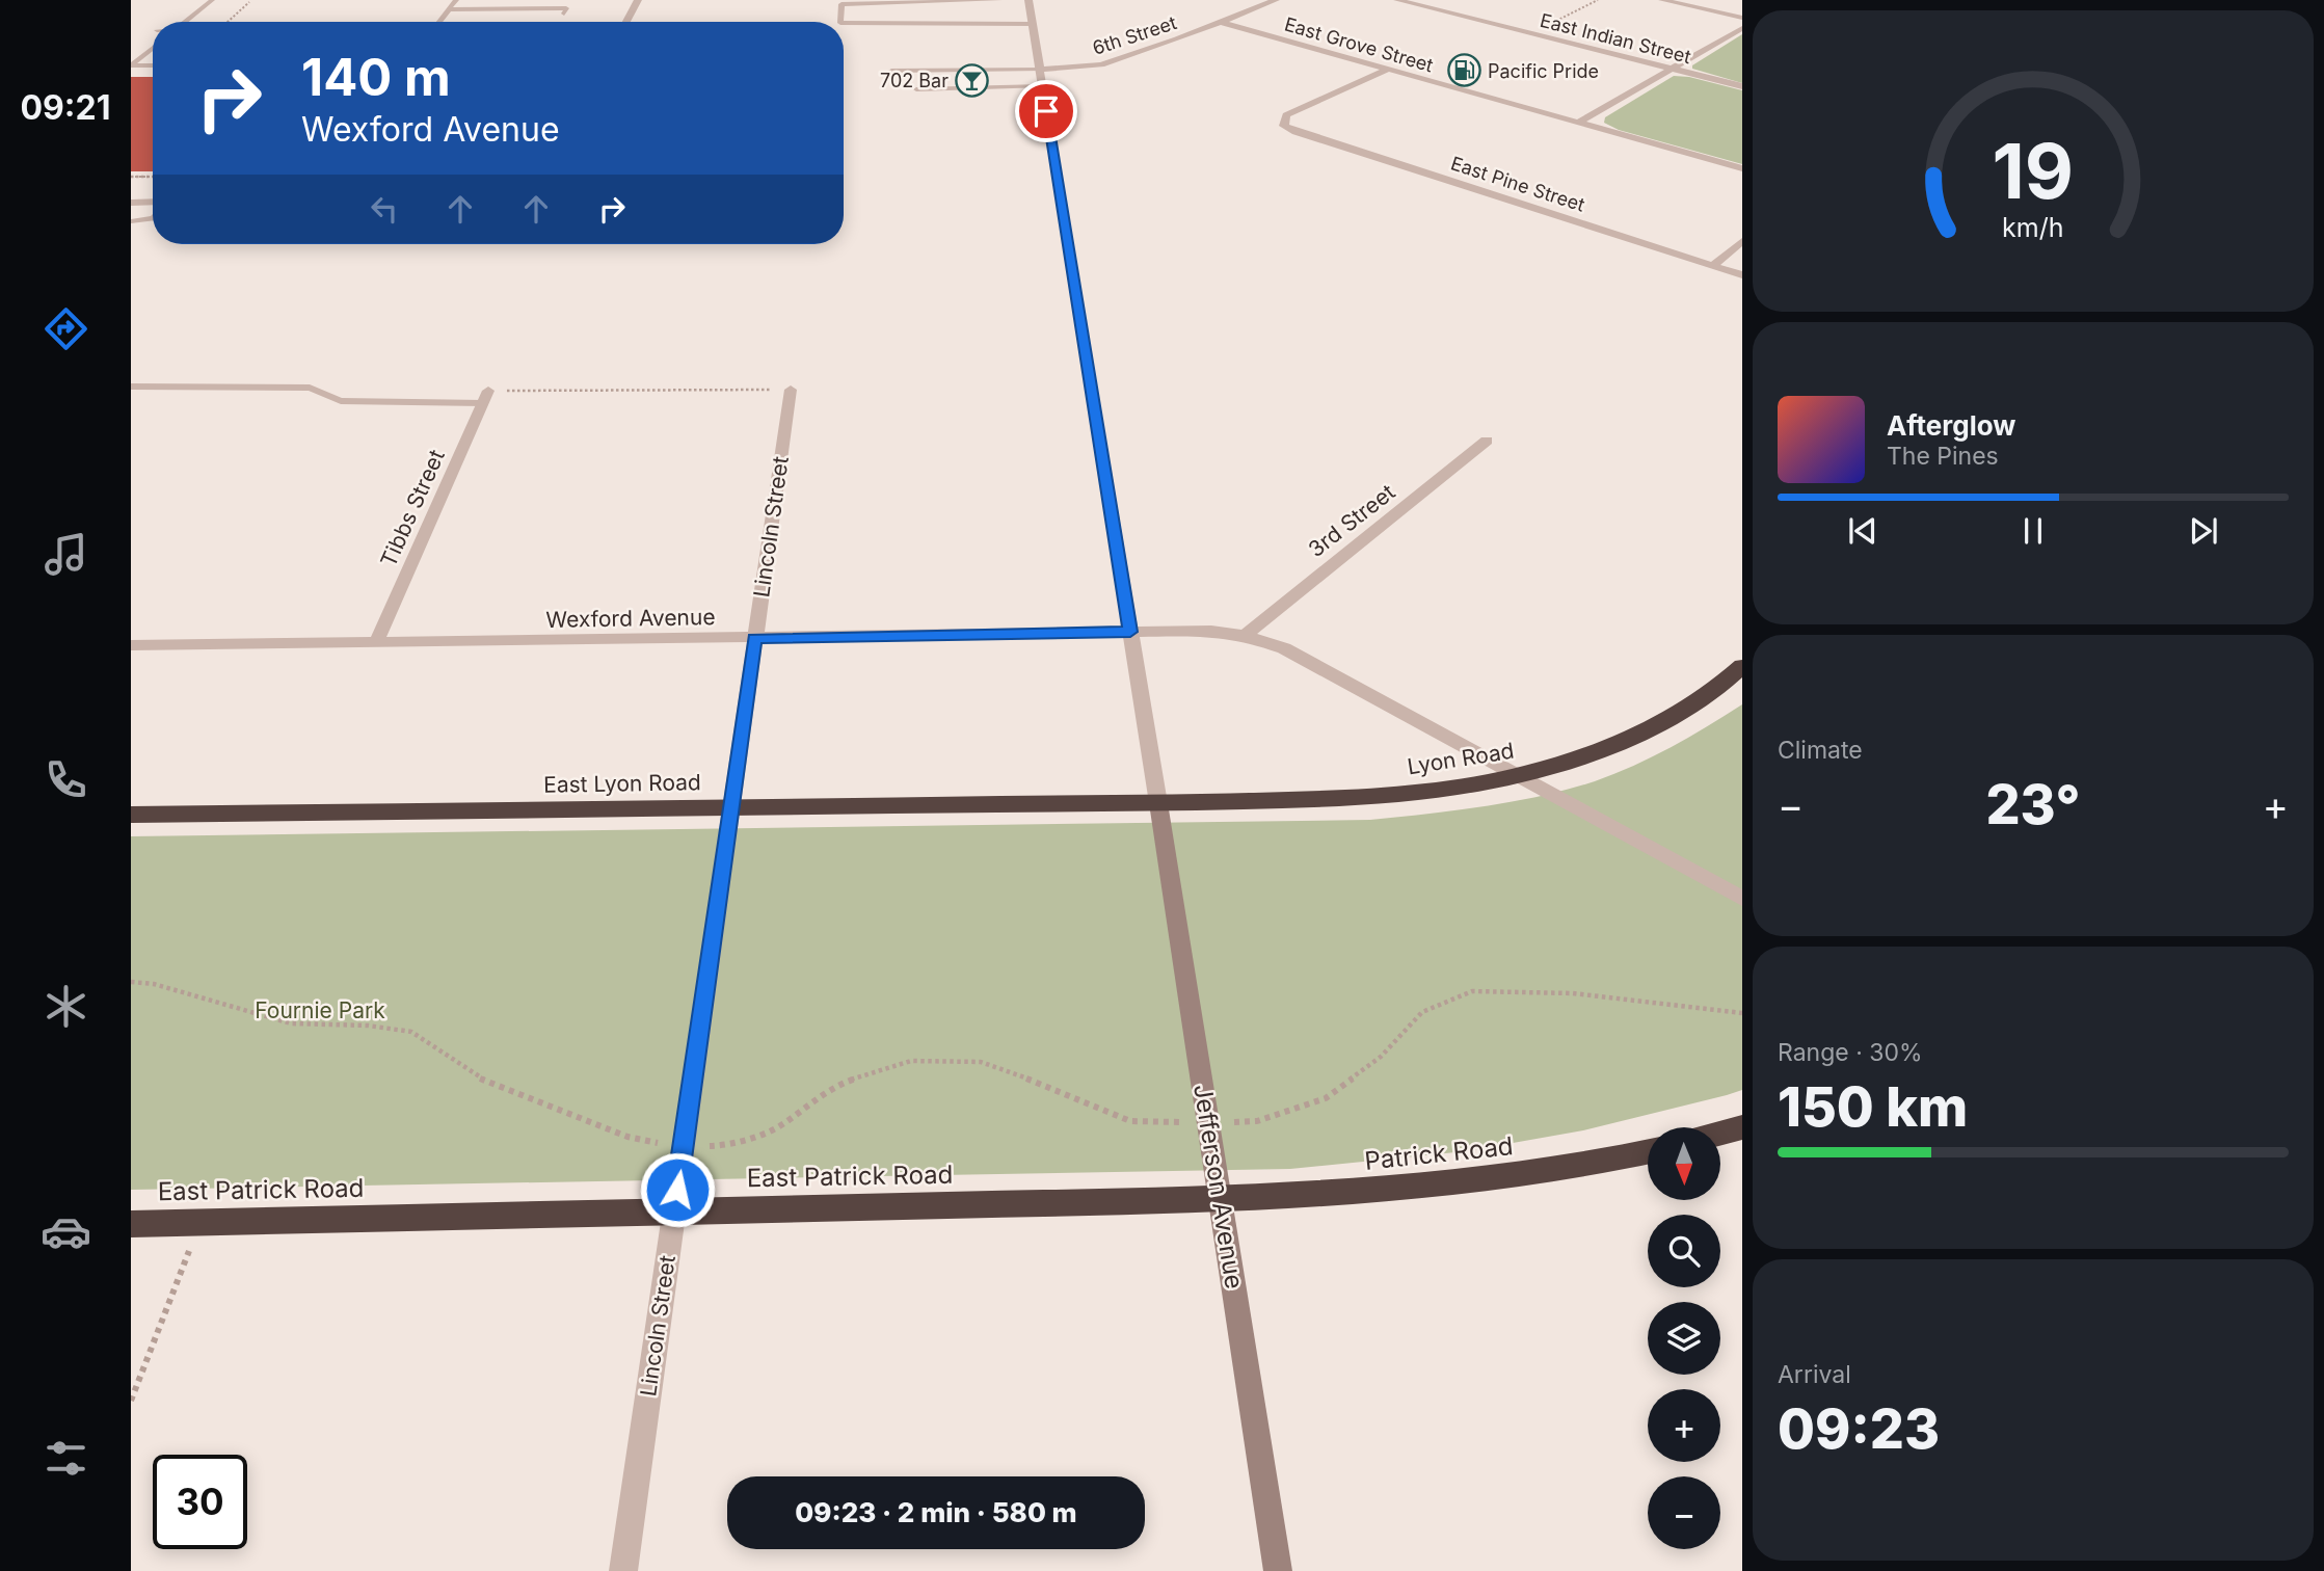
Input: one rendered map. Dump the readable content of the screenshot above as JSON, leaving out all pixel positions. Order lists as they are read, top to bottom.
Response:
{
  "streets": {
    "highway": [
      "Lyon Road",
      "East Lyon Road",
      "Patrick Road",
      "East Patrick Road"
    ],
    "street": [
      "6th Street",
      "East Indian Street",
      "East Grove Street",
      "East Pine Street",
      "Tibbs Street",
      "3rd Street",
      "Lincoln Street",
      "Wexford Avenue",
      "Jefferson Avenue"
    ]
  },
  "crossings": [
    ["6th Street", "East Grove Street"],
    ["East Grove Street", "East Pine Street"],
    ["Tibbs Street", "Wexford Avenue"],
    ["3rd Street", "Wexford Avenue"],
    ["Lincoln Street", "Wexford Avenue"],
    ["Lincoln Street", "East Lyon Road"],
    ["Lincoln Street", "East Patrick Road"],
    ["Wexford Avenue", "Lyon Road"],
    ["Lyon Road", "East Lyon Road"],
    ["Lyon Road", "Jefferson Avenue"],
    ["East Lyon Road", "Jefferson Avenue"],
    ["Patrick Road", "East Patrick Road"],
    ["Patrick Road", "Jefferson Avenue"],
    ["East Patrick Road", "Jefferson Avenue"]
  ],
  "parks": ["Fournie Park"],
  "places": {
    "fuel station": ["Pacific Pride"],
    "bar": ["702 Bar"]
  },
  "north": "bottom",
  "page": {
    "tabs": "09:21",
    "turn": ["140 m", "Wexford Avenue"],
    "song": ["Afterglow", "The Pines"],
    "tile": [
      "Climate",
      ["Range · 30%", "150 km"],
      ["Arrival", "09:23"]
    ],
    "heat": ["−", "23°", "+"],
    "map_buttons": ["+", "−"],
    "limit": "30",
    "trip": "09:23 · 2 min · 580 m",
    "gauge": ["19", "km/h"]
  }
}
